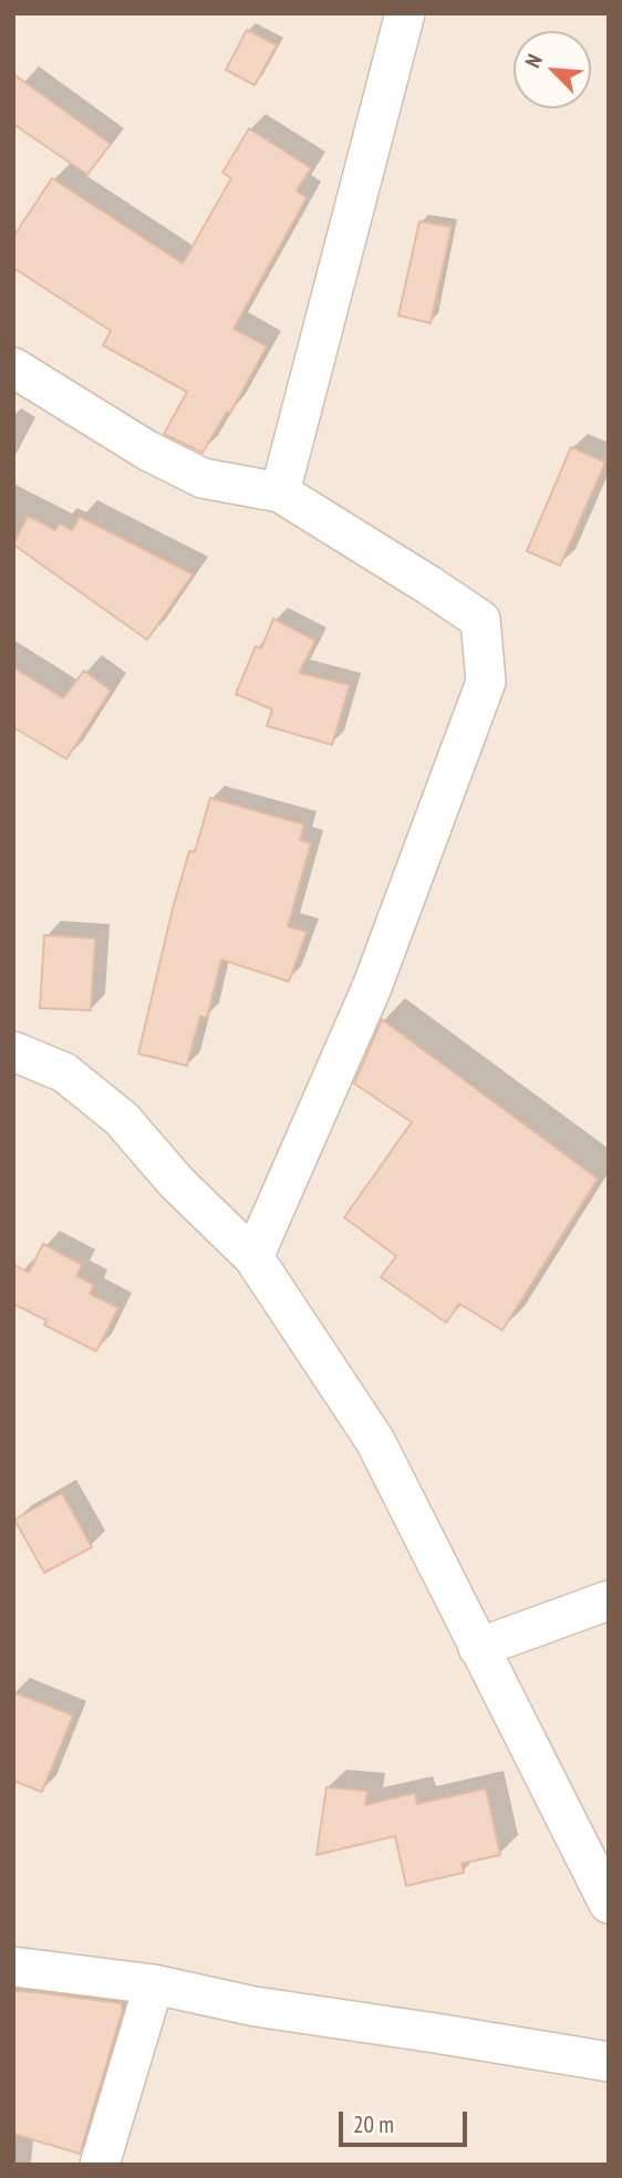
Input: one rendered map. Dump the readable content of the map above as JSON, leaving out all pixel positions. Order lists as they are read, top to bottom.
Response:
{
  "scale_bar": "20 m",
  "north": "top left"
}
